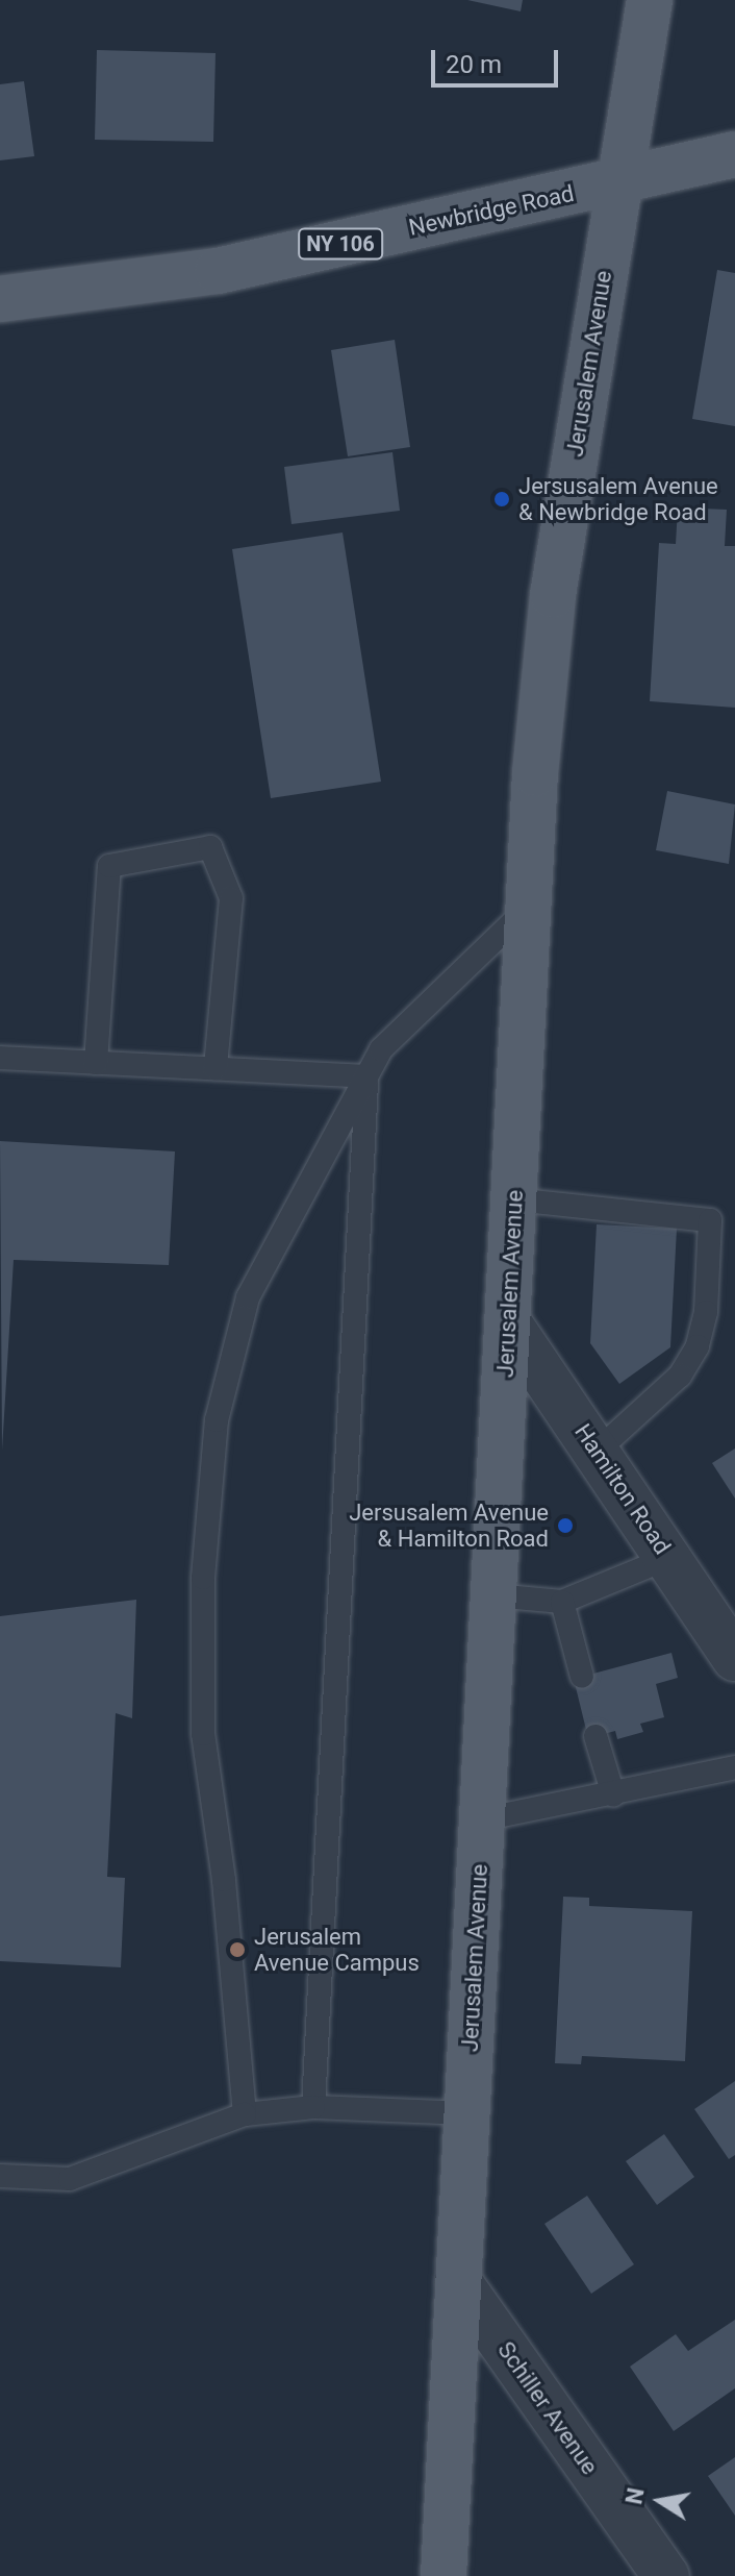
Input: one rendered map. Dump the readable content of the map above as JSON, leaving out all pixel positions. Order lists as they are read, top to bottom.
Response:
{
  "streets": {
    "main road": ["Newbridge Road", "NY 106", "Jerusalem Avenue"],
    "street": ["Hamilton Road", "Schiller Avenue"]
  },
  "crossings": [
    ["Newbridge Road", "Jerusalem Avenue"],
    ["Jerusalem Avenue", "Hamilton Road"],
    ["Jerusalem Avenue", "Schiller Avenue"]
  ],
  "places": ["Jersusalem Avenue & Newbridge Road", "Jersusalem Avenue & Hamilton Road", "Jerusalem Avenue Campus"],
  "scale_bar": "20 m",
  "north": "left"
}
